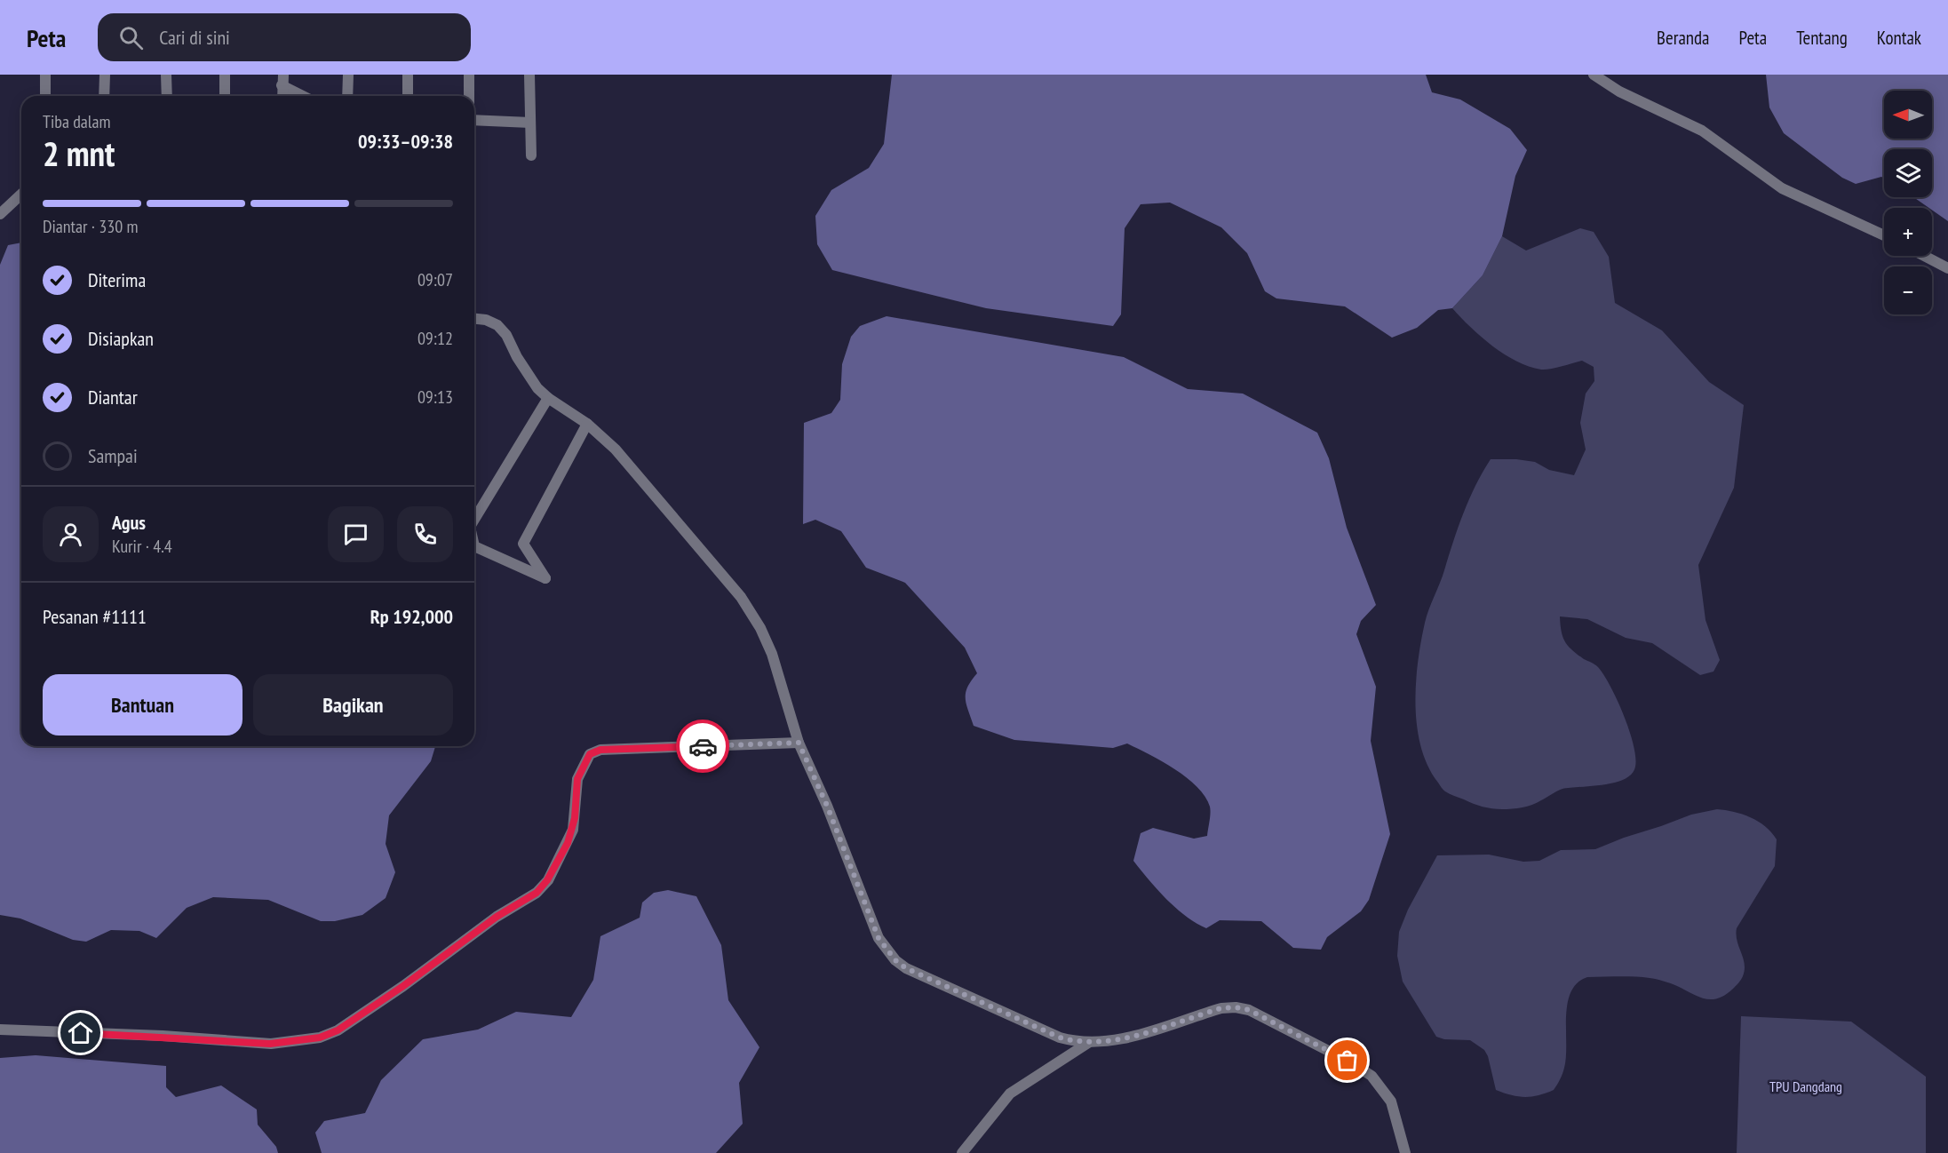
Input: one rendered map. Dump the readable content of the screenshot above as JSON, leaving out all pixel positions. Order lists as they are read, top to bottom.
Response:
{
  "parks": ["TPU Dangdang"],
  "north": "left",
  "page": {
    "header": "Peta",
    "search": "Cari di sini",
    "nav": [
      "Beranda",
      "Peta",
      "Tentang",
      "Kontak"
    ],
    "map_buttons": ["+", "−"],
    "heading": ["2 mnt", "Tiba dalam", "09:33–09:38"],
    "panel": [
      "Agus",
      "Kurir · 4.4",
      "Pesanan #1111",
      "Rp 192,000"
    ],
    "bar": "Diantar · 330 m",
    "list": [
      ["Diterima", "09:07"],
      ["Disiapkan", "09:12"],
      ["Diantar", "09:13"],
      "Sampai"
    ],
    "buttons": ["Bantuan", "Bagikan"]
  }
}
